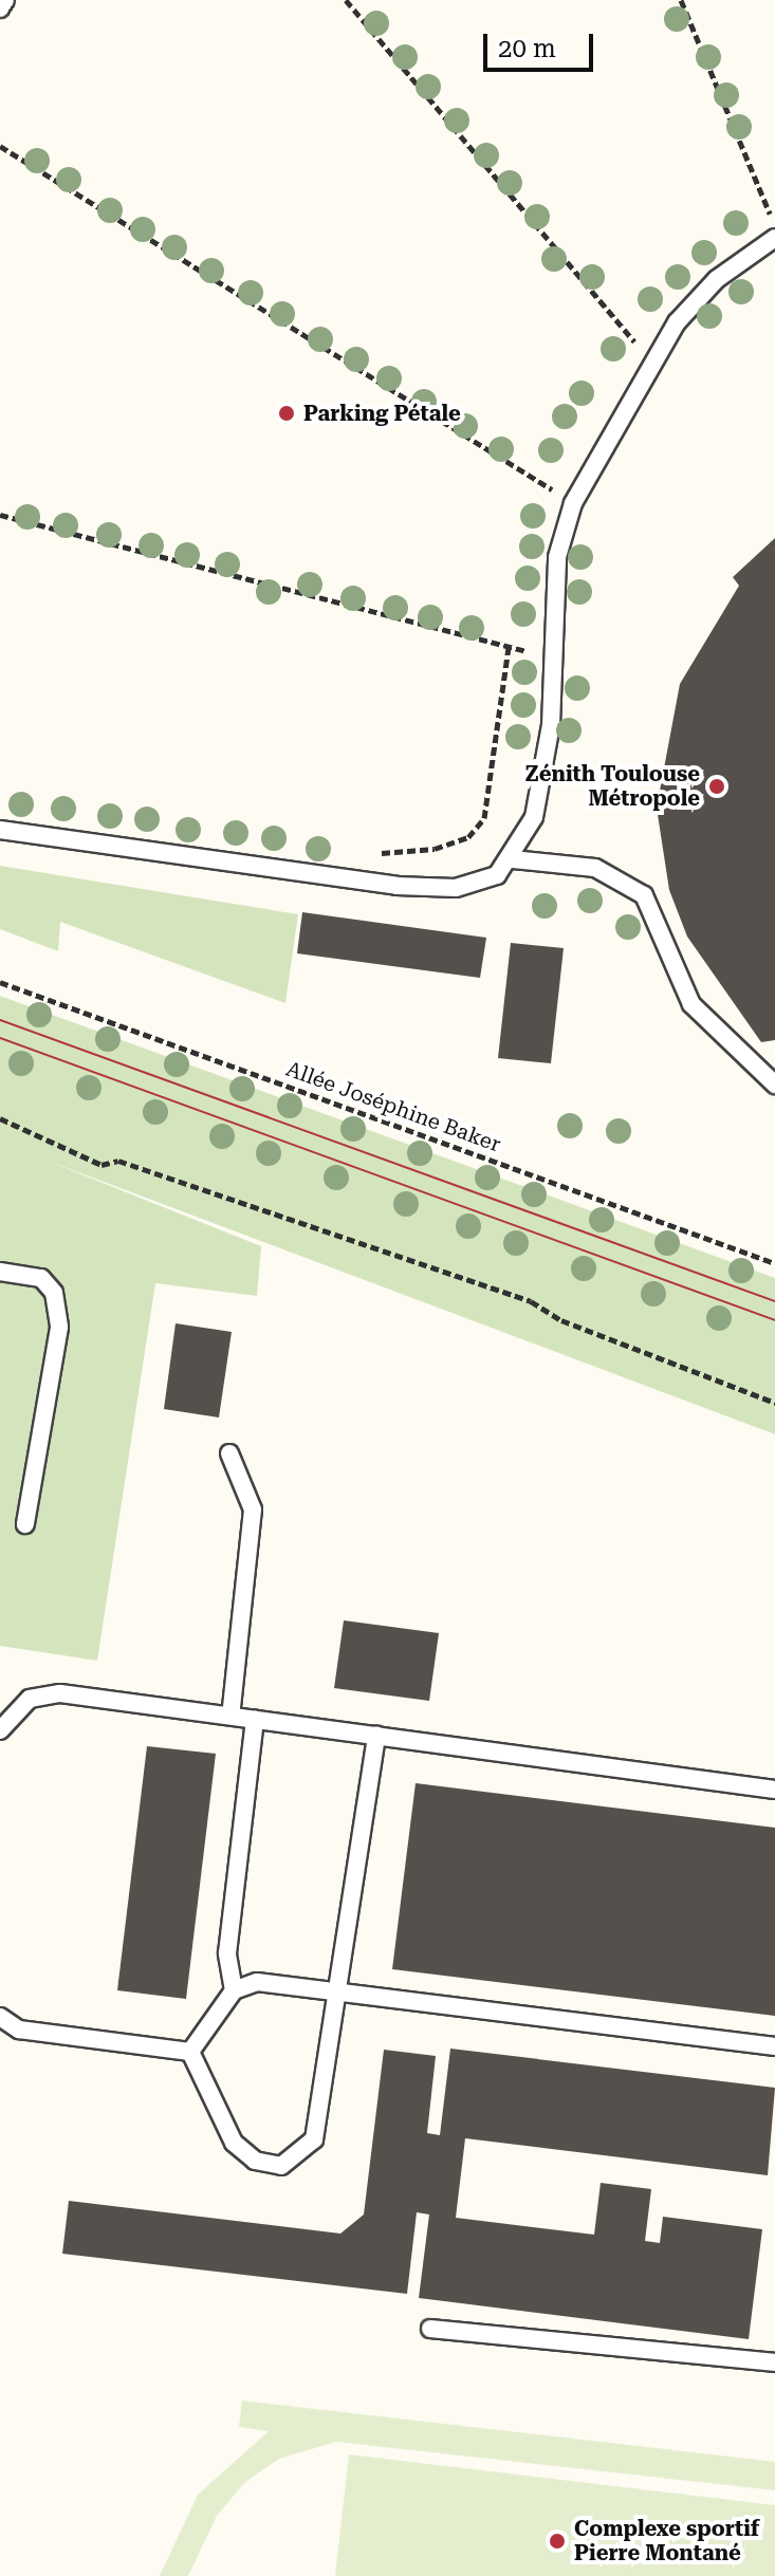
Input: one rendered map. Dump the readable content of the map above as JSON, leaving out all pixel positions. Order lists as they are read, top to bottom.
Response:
{
  "streets": {
    "path": ["Allée Joséphine Baker"]
  },
  "places": ["Parking Pétale", "Zénith Toulouse Métropole", "Complexe sportif Pierre Montané"],
  "scale_bar": "20 m"
}
